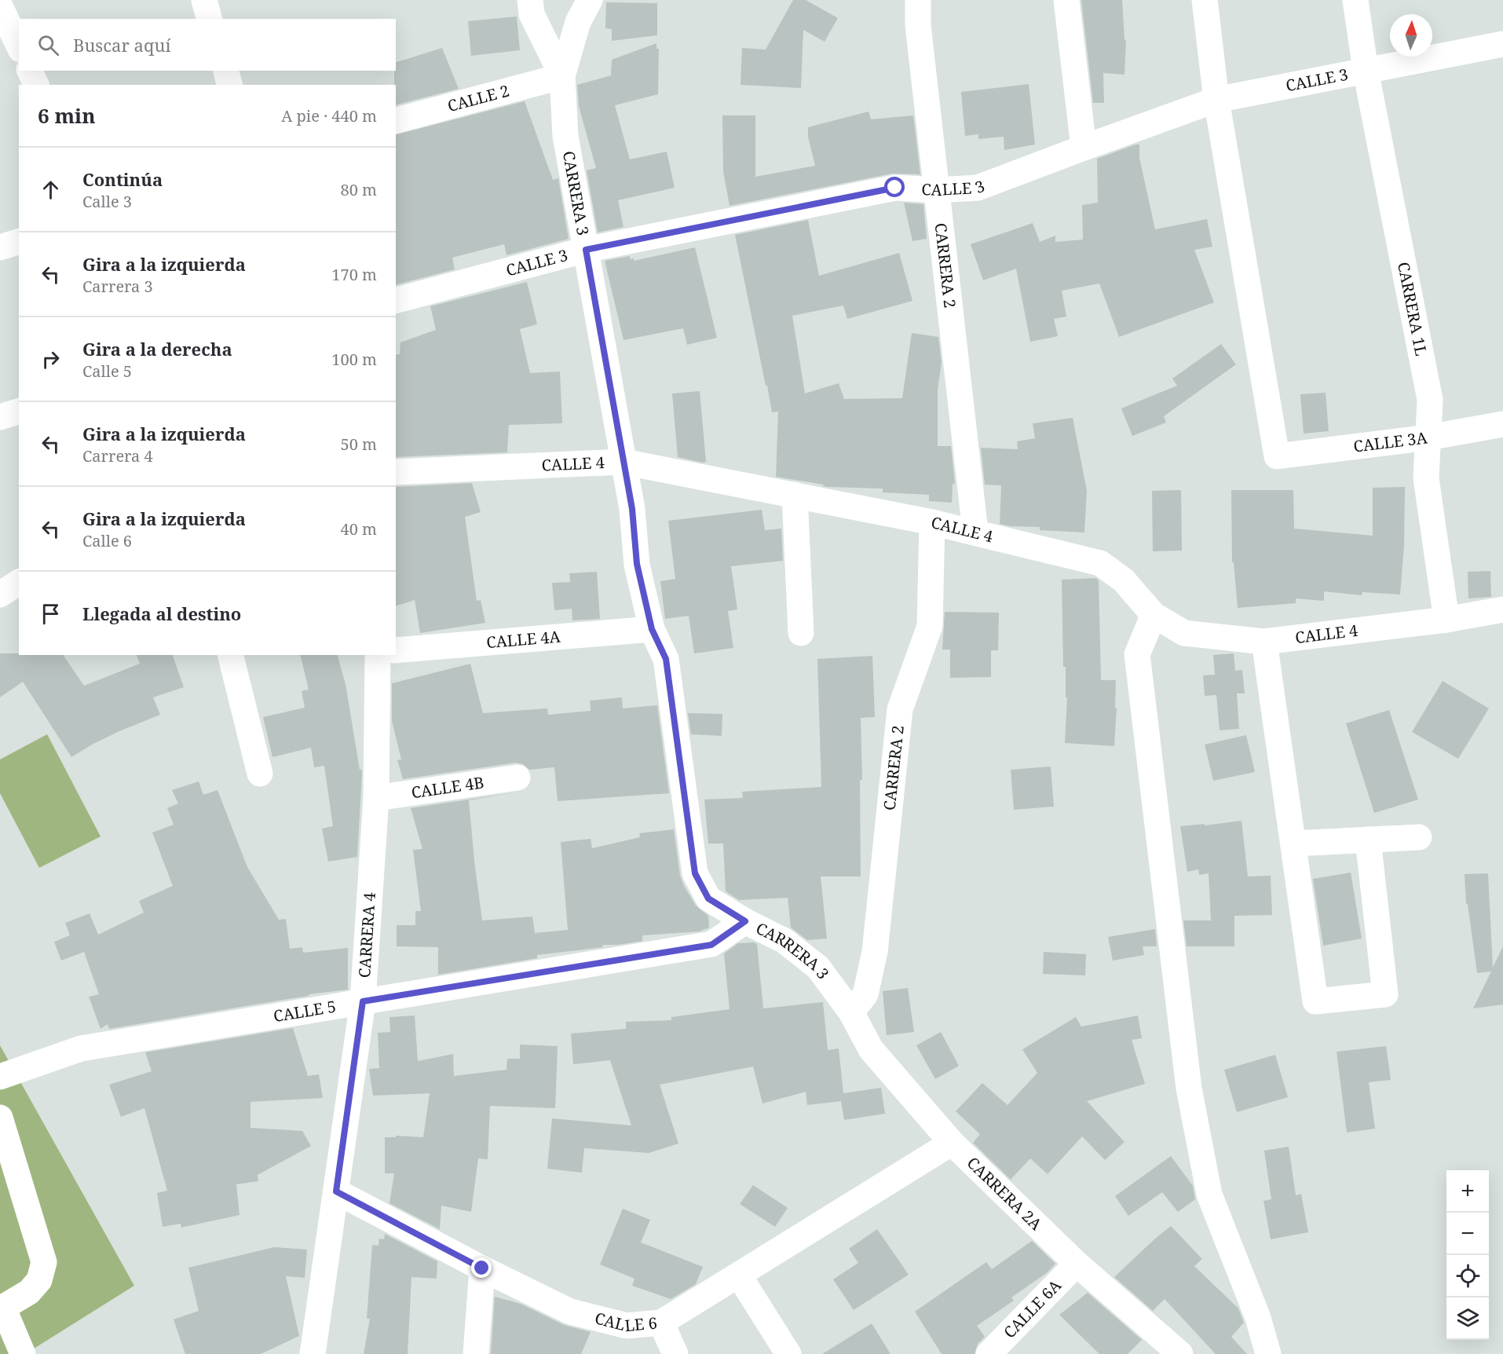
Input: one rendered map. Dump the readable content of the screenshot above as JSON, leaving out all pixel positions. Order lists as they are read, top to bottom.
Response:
{
  "streets": {
    "street": [
      "CALLE 3",
      "CALLE 2",
      "CARRERA 3",
      "CARRERA 2",
      "CARRERA 1L",
      "CALLE 3A",
      "CALLE 4",
      "CALLE 4A",
      "CALLE 4B",
      "CARRERA 4",
      "CALLE 5",
      "CARRERA 2A",
      "CALLE 6A",
      "CALLE 6"
    ]
  },
  "crossings": [
    ["CALLE 3", "CARRERA 3"],
    ["CALLE 3", "CARRERA 2"],
    ["CALLE 3", "CARRERA 1L"],
    ["CALLE 3", "CALLE 3A"],
    ["CALLE 2", "CARRERA 3"],
    ["CARRERA 3", "CARRERA 2"],
    ["CARRERA 3", "CALLE 4"],
    ["CARRERA 3", "CALLE 4A"],
    ["CARRERA 3", "CALLE 5"],
    ["CARRERA 3", "CARRERA 2A"],
    ["CARRERA 2", "CALLE 4"],
    ["CARRERA 2", "CARRERA 2A"],
    ["CARRERA 1L", "CALLE 3A"],
    ["CARRERA 1L", "CALLE 4"],
    ["CALLE 4B", "CARRERA 4"],
    ["CARRERA 4", "CALLE 5"],
    ["CARRERA 4", "CALLE 6"],
    ["CARRERA 2A", "CALLE 6A"],
    ["CARRERA 2A", "CALLE 6"]
  ],
  "north": "top",
  "page": {
    "search": "Buscar aquí",
    "heading": ["6 min", "A pie · 440 m"],
    "list": [
      ["Continúa", "Calle 3", "80 m"],
      ["Gira a la izquierda", "Carrera 3", "170 m"],
      ["Gira a la derecha", "Calle 5", "100 m"],
      ["Gira a la izquierda", "Carrera 4", "50 m"],
      ["Gira a la izquierda", "Calle 6", "40 m"],
      "Llegada al destino"
    ],
    "map_buttons": ["+", "−"]
  }
}
